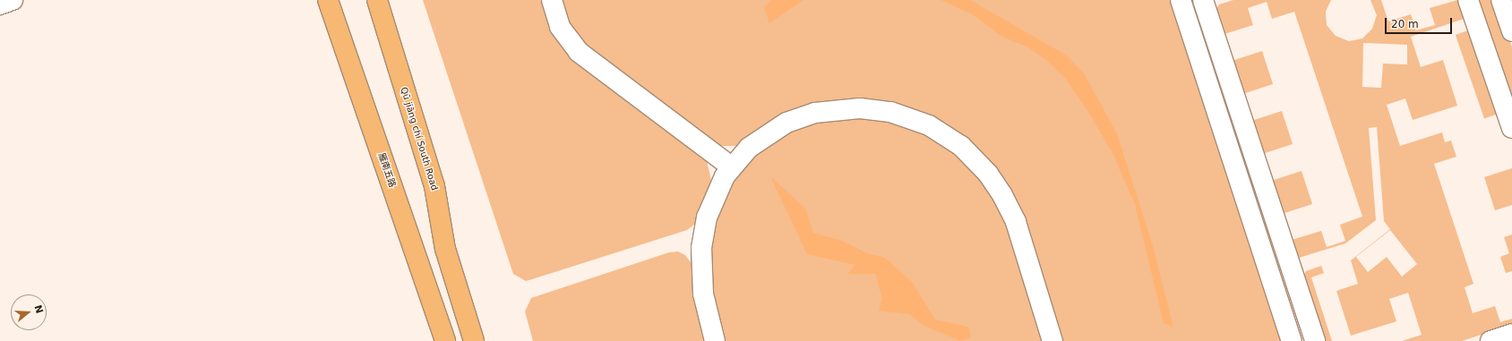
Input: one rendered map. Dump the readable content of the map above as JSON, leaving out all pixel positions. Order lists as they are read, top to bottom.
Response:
{
  "streets": {
    "main road": ["Qū jiāng chí South Road", "雁南五路"]
  },
  "scale_bar": "20 m",
  "north": "right"
}
